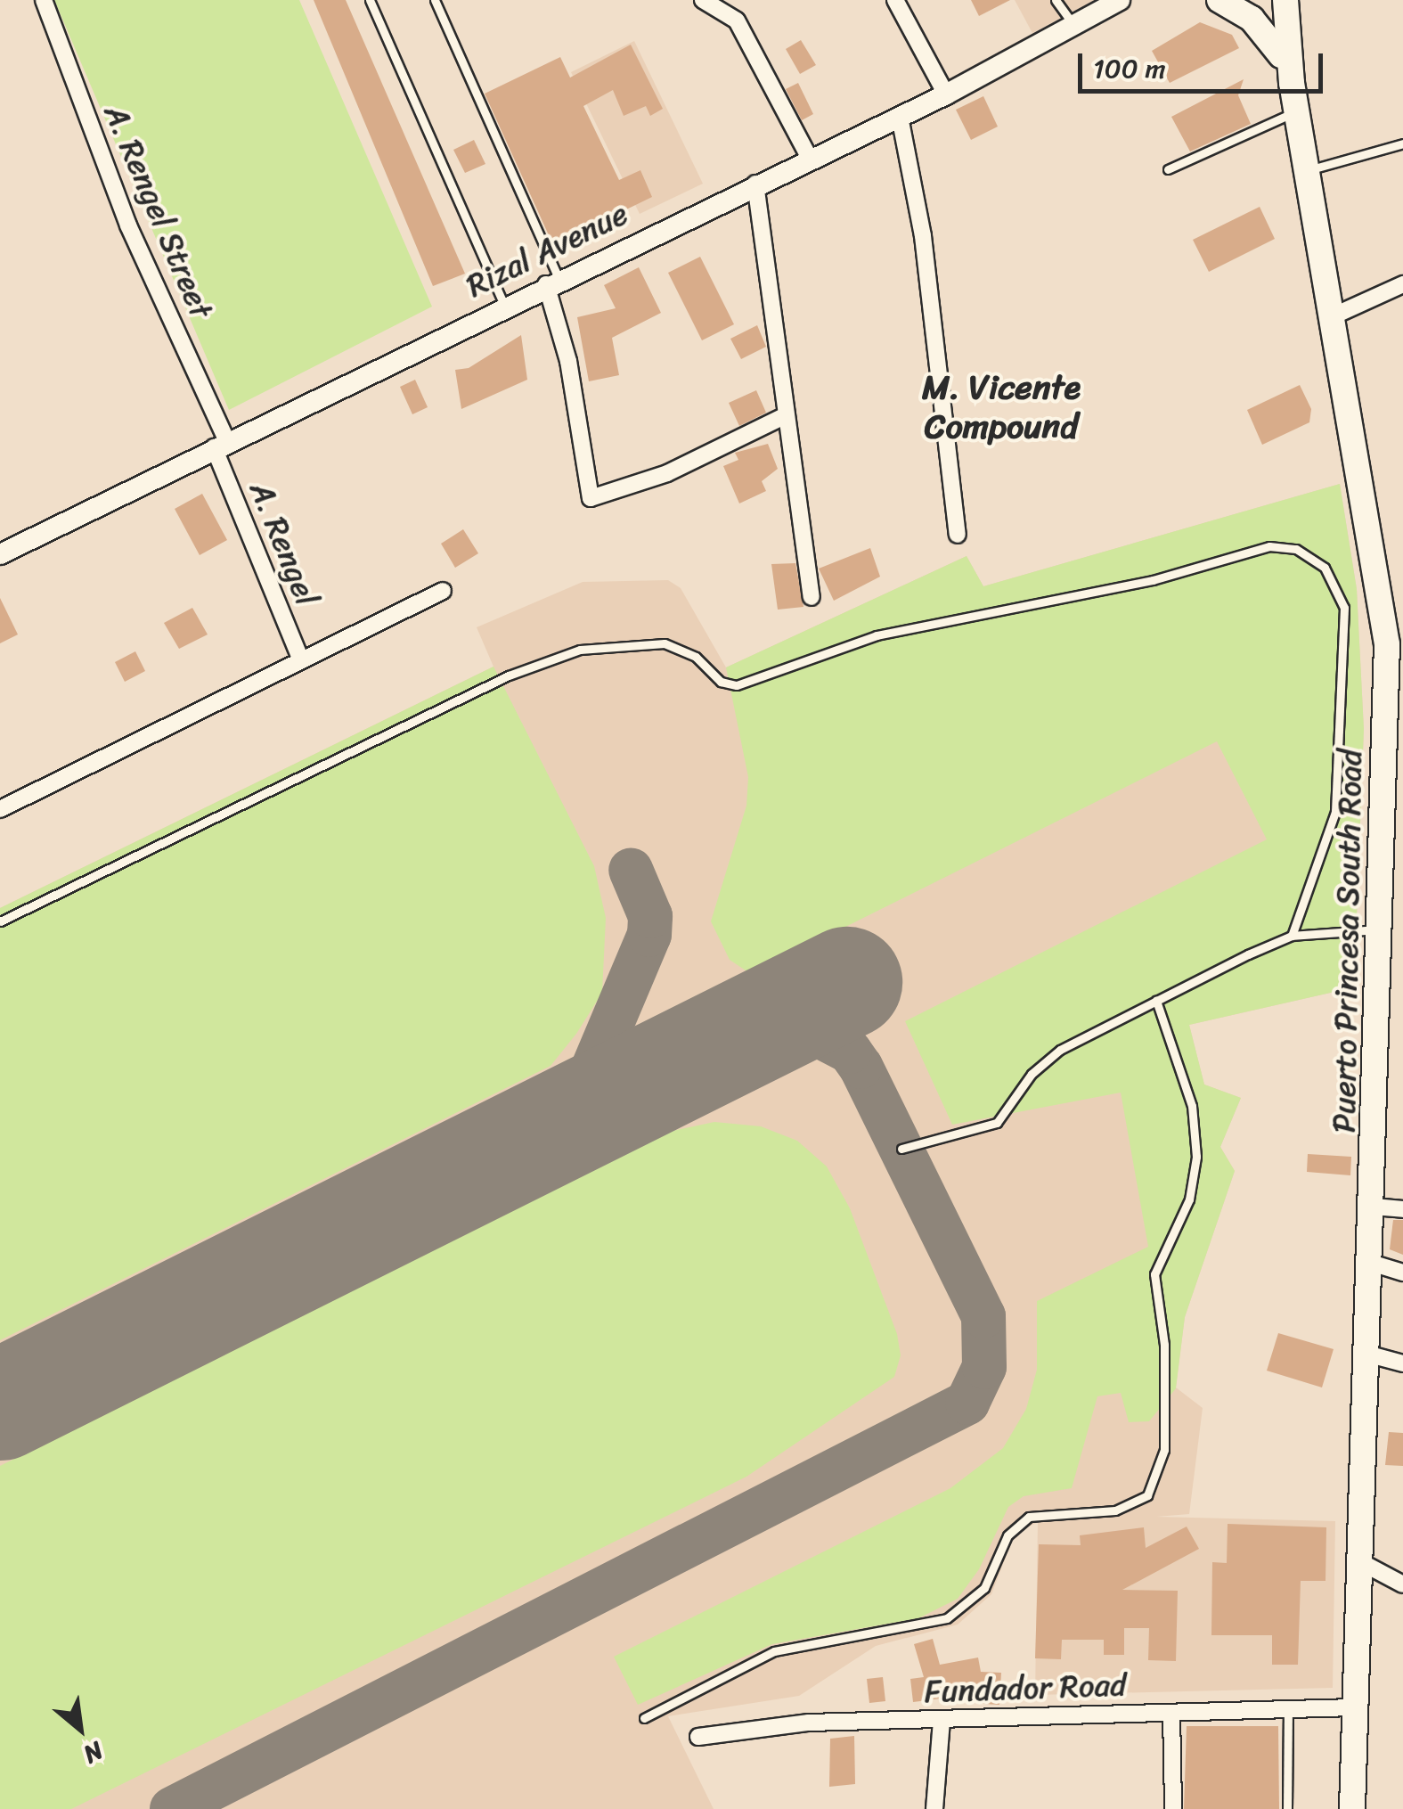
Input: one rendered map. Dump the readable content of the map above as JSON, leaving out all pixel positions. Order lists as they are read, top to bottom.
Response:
{
  "streets": {
    "main road": ["Puerto Princesa South Road"],
    "street": [
      "A. Rengel Street",
      "Rizal Avenue",
      "A. Rengel",
      "Fundador Road"
    ]
  },
  "crossings": [
    ["A. Rengel Street", "Rizal Avenue"],
    ["A. Rengel Street", "A. Rengel"],
    ["Rizal Avenue", "A. Rengel"],
    ["Puerto Princesa South Road", "Fundador Road"]
  ],
  "districts": ["M. Vicente Compound"],
  "scale_bar": "100 m",
  "north": "bottom right"
}
